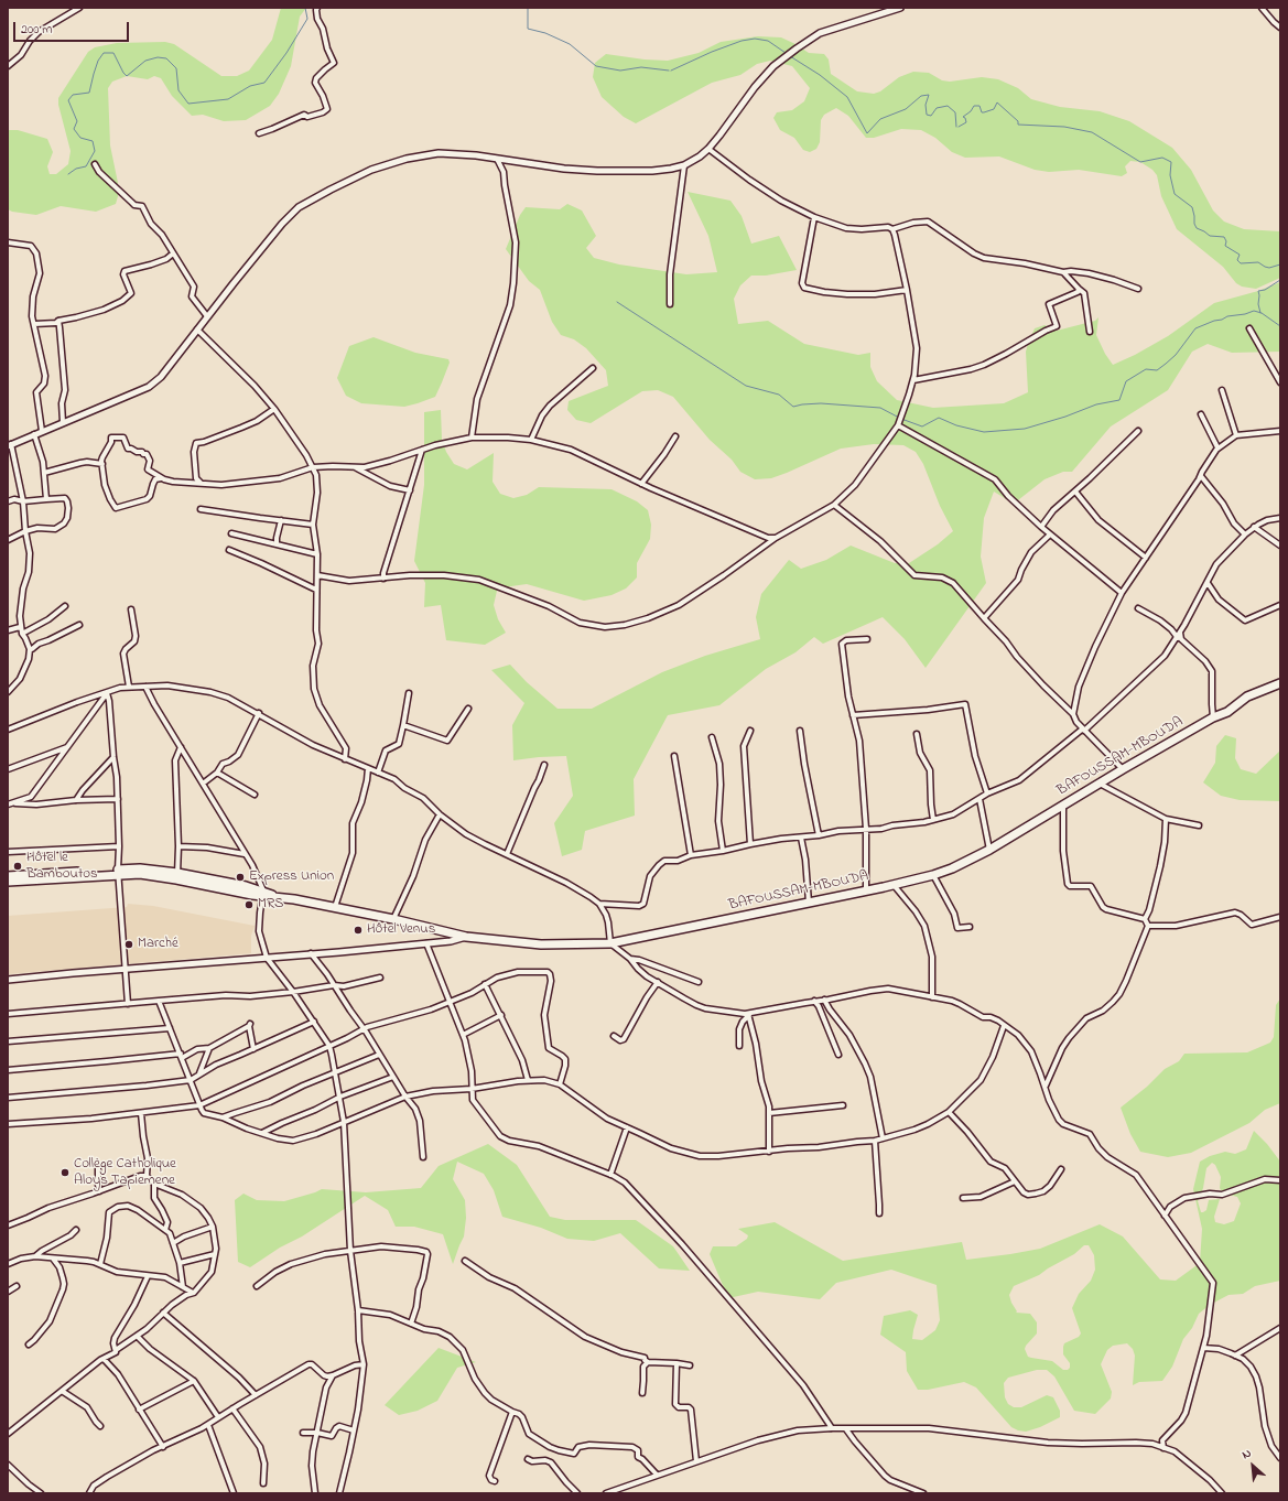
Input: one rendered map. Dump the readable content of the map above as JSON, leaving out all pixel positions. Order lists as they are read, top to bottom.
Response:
{
  "streets": {
    "highway": ["BAFOUSSAM-MBOUDA"]
  },
  "places": [
    "Hôtel le Bamboutos",
    "Express Union",
    "MRS",
    "Hôtel Venus",
    "Marché",
    "Collège Catholique Aloys Tapiemene"
  ],
  "scale_bar": "200 m",
  "north": "top left"
}
